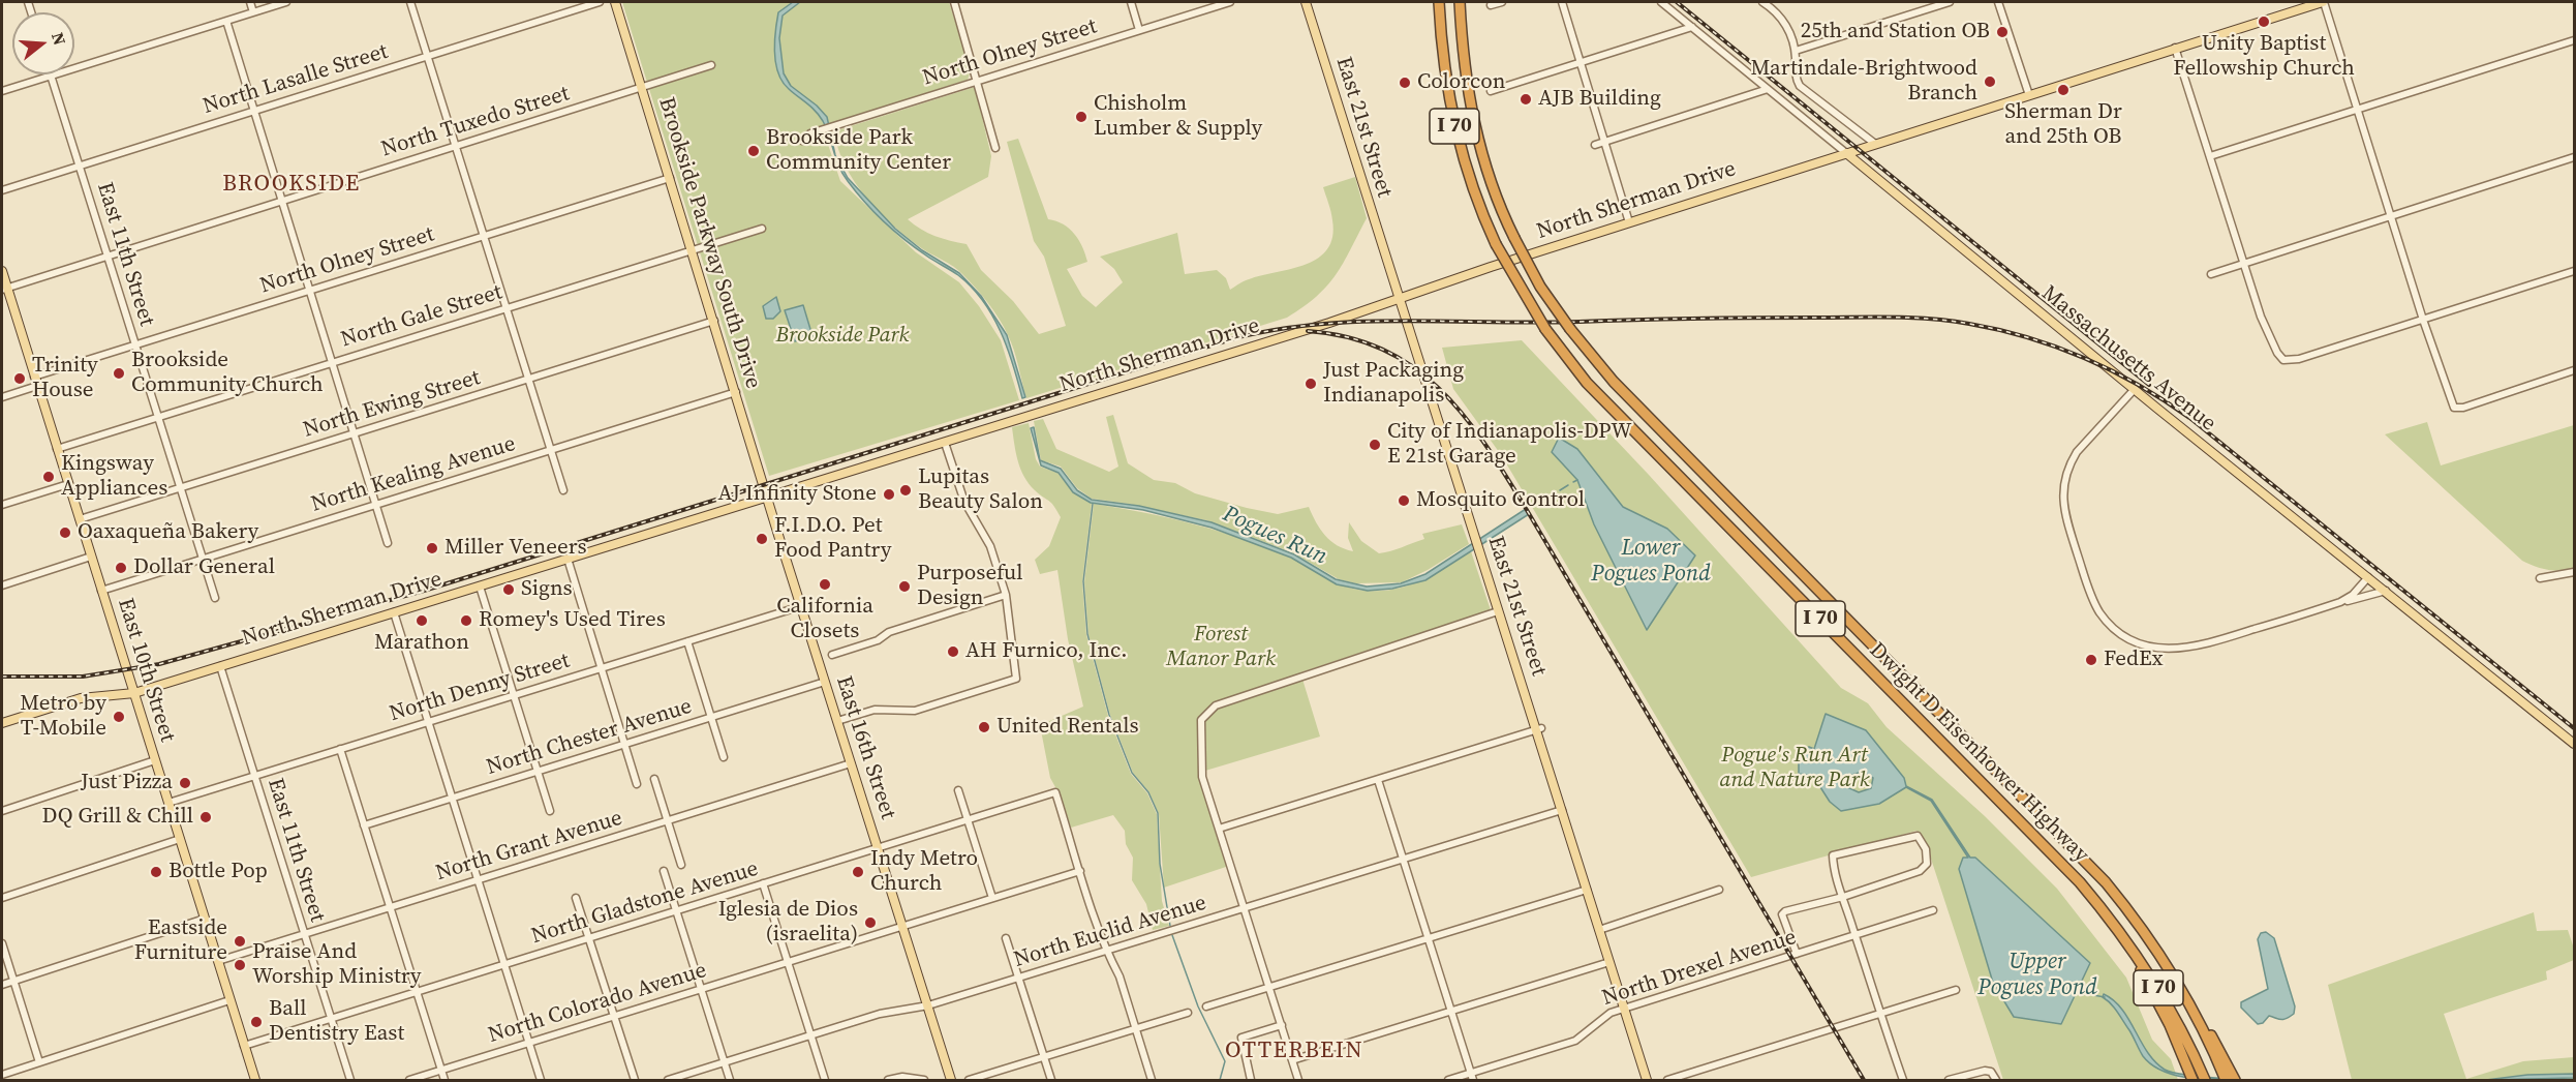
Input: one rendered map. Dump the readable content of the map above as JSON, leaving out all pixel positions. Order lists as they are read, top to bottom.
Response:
{
  "streets": {
    "highway": ["I 70", "Dwight D Eisenhower Highway"],
    "main road": [
      "East 21st Street",
      "North Sherman Drive",
      "Brookside Parkway South Drive",
      "Massachusetts Avenue",
      "East 10th Street",
      "East 16th Street"
    ],
    "street": [
      "North Olney Street",
      "North Lasalle Street",
      "North Tuxedo Street",
      "East 11th Street",
      "North Gale Street",
      "North Ewing Street",
      "North Kealing Avenue",
      "North Denny Street",
      "North Chester Avenue",
      "North Grant Avenue",
      "North Gladstone Avenue",
      "North Euclid Avenue",
      "North Drexel Avenue",
      "North Colorado Avenue"
    ]
  },
  "crossings": [
    ["North Olney Street", "Brookside Parkway South Drive"],
    ["North Olney Street", "East 11th Street"],
    ["North Olney Street", "East 10th Street"],
    ["North Lasalle Street", "East 11th Street"],
    ["North Tuxedo Street", "Brookside Parkway South Drive"],
    ["North Tuxedo Street", "East 11th Street"],
    ["North Tuxedo Street", "East 10th Street"],
    ["East 21st Street", "North Sherman Drive"],
    ["East 21st Street", "North Euclid Avenue"],
    ["East 21st Street", "North Drexel Avenue"],
    ["North Sherman Drive", "Brookside Parkway South Drive"],
    ["North Sherman Drive", "East 11th Street"],
    ["North Sherman Drive", "Massachusetts Avenue"],
    ["North Sherman Drive", "East 10th Street"],
    ["North Sherman Drive", "East 16th Street"],
    ["Brookside Parkway South Drive", "North Gale Street"],
    ["Brookside Parkway South Drive", "North Ewing Street"],
    ["Brookside Parkway South Drive", "North Kealing Avenue"],
    ["Brookside Parkway South Drive", "East 16th Street"],
    ["East 11th Street", "North Gale Street"],
    ["East 11th Street", "North Ewing Street"],
    ["East 11th Street", "North Kealing Avenue"],
    ["East 11th Street", "North Denny Street"],
    ["East 11th Street", "North Grant Avenue"],
    ["East 11th Street", "North Gladstone Avenue"],
    ["North Gale Street", "East 10th Street"],
    ["North Ewing Street", "East 10th Street"],
    ["North Kealing Avenue", "East 10th Street"],
    ["East 10th Street", "North Denny Street"],
    ["East 10th Street", "North Grant Avenue"],
    ["East 10th Street", "North Gladstone Avenue"],
    ["North Denny Street", "East 16th Street"],
    ["North Chester Avenue", "East 16th Street"],
    ["East 16th Street", "North Grant Avenue"],
    ["East 16th Street", "North Gladstone Avenue"],
    ["East 16th Street", "North Euclid Avenue"],
    ["East 16th Street", "North Colorado Avenue"],
    ["North Gladstone Avenue", "North Colorado Avenue"]
  ],
  "districts": ["BROOKSIDE", "OTTERBEIN"],
  "water": ["Pogues Run", "Lower Pogues Pond", "Upper Pogues Pond"],
  "parks": ["Brookside Park", "Forest Manor Park", "Pogue's Run Art and Nature Park"],
  "places": [
    "Unity Baptist Fellowship Church",
    "25th and Station OB",
    "Martindale-Brightwood Branch",
    "Colorcon",
    "Sherman Dr and 25th OB",
    "AJB Building",
    "Chisholm Lumber & Supply",
    "Brookside Park Community Center",
    "Brookside Community Church",
    "Trinity House",
    "Just Packaging Indianapolis",
    "City of Indianapolis-DPW E 21st Garage",
    "Kingsway Appliances",
    "Lupitas Beauty Salon",
    "AJ Infinity Stone",
    "Mosquito Control",
    "Oaxaqueña Bakery",
    "F.I.D.O. Pet Food Pantry",
    "Miller Veneers",
    "Dollar General",
    "California Closets",
    "Purposeful Design",
    "Signs",
    "Marathon",
    "Romey's Used Tires",
    "AH Furnico, Inc.",
    "FedEx",
    "Metro by T-Mobile",
    "United Rentals",
    "Just Pizza",
    "DQ Grill & Chill",
    "Bottle Pop",
    "Indy Metro Church",
    "Iglesia de Dios (israelita)",
    "Eastside Furniture",
    "Praise And Worship Ministry",
    "Ball Dentistry East"
  ],
  "north": "right"
}
